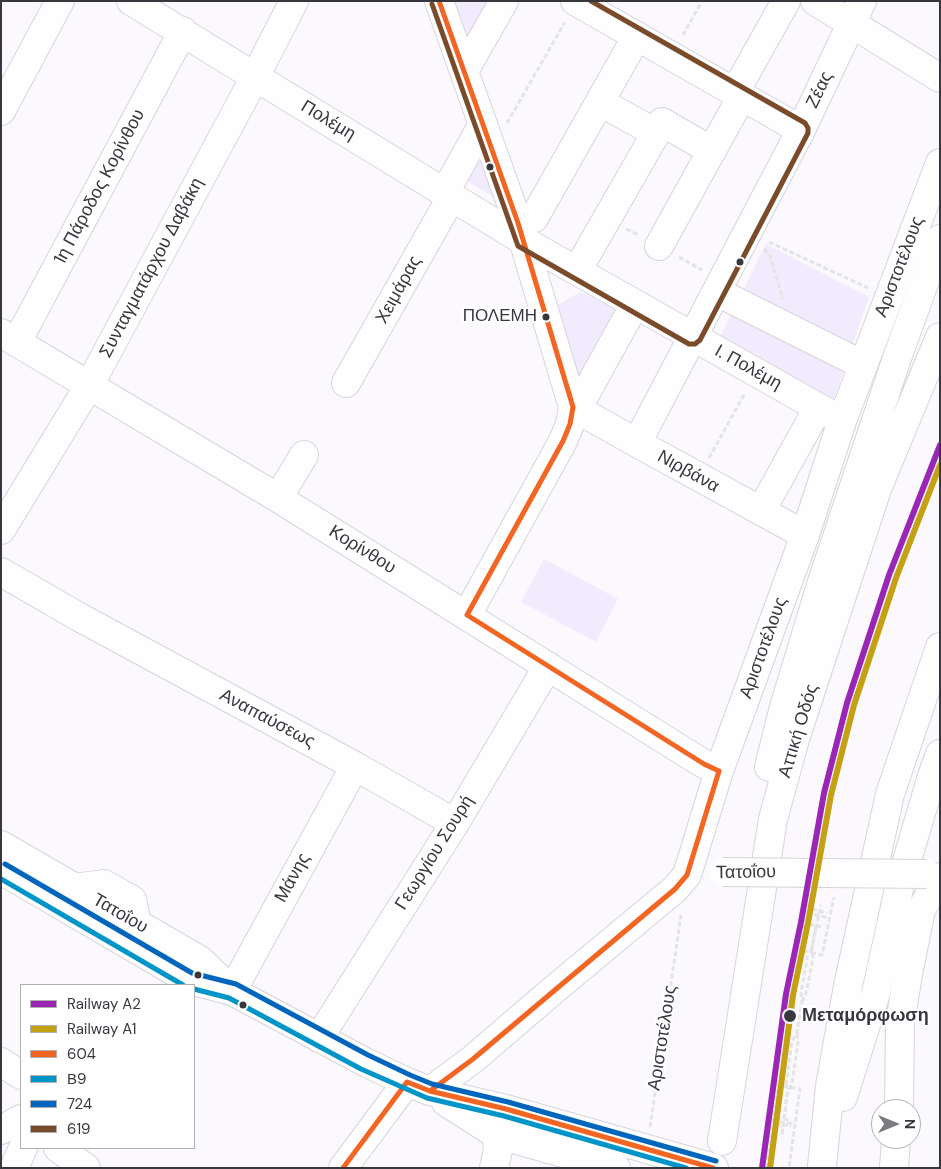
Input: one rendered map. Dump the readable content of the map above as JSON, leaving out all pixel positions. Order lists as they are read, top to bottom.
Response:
{
  "streets": {
    "main road": [
      "Ζέας",
      "Πολέμη",
      "1η Πάροδος Κορίνθου",
      "Αριστοτέλους",
      "Συνταγματάρχου Δαβάκη",
      "Χειμάρας",
      "Ι. Πολέμη",
      "Νιρβάνα",
      "Κορίνθου",
      "Αναπαύσεως",
      "Αττική Οδός",
      "Γεωργίου Σουρή",
      "Τατοΐου",
      "Μάνης"
    ]
  },
  "crossings": [
    ["Ζέας", "Ι. Πολέμη"],
    ["Ζέας", "Νιρβάνα"],
    ["Πολέμη", "1η Πάροδος Κορίνθου"],
    ["Πολέμη", "Συνταγματάρχου Δαβάκη"],
    ["Πολέμη", "Χειμάρας"],
    ["Πολέμη", "Ι. Πολέμη"],
    ["1η Πάροδος Κορίνθου", "Κορίνθου"],
    ["Αριστοτέλους", "Ι. Πολέμη"],
    ["Αριστοτέλους", "Νιρβάνα"],
    ["Αριστοτέλους", "Κορίνθου"],
    ["Αριστοτέλους", "Τατοΐου"],
    ["Συνταγματάρχου Δαβάκη", "Κορίνθου"],
    ["Κορίνθου", "Γεωργίου Σουρή"],
    ["Αναπαύσεως", "Γεωργίου Σουρή"],
    ["Αναπαύσεως", "Μάνης"],
    ["Γεωργίου Σουρή", "Τατοΐου"],
    ["Τατοΐου", "Μάνης"]
  ],
  "places": ["ΠΟΛΕΜΗ", "Μεταμόρφωση"],
  "lines": [
    "transit line 604",
    "transit line 619",
    "rail line A2",
    "rail line A1",
    "transit line 724",
    "transit line Β9"
  ],
  "legend": [
    "Railway A2",
    "Railway A1",
    "604",
    "Β9",
    "724",
    "619"
  ],
  "north": "right"
}
